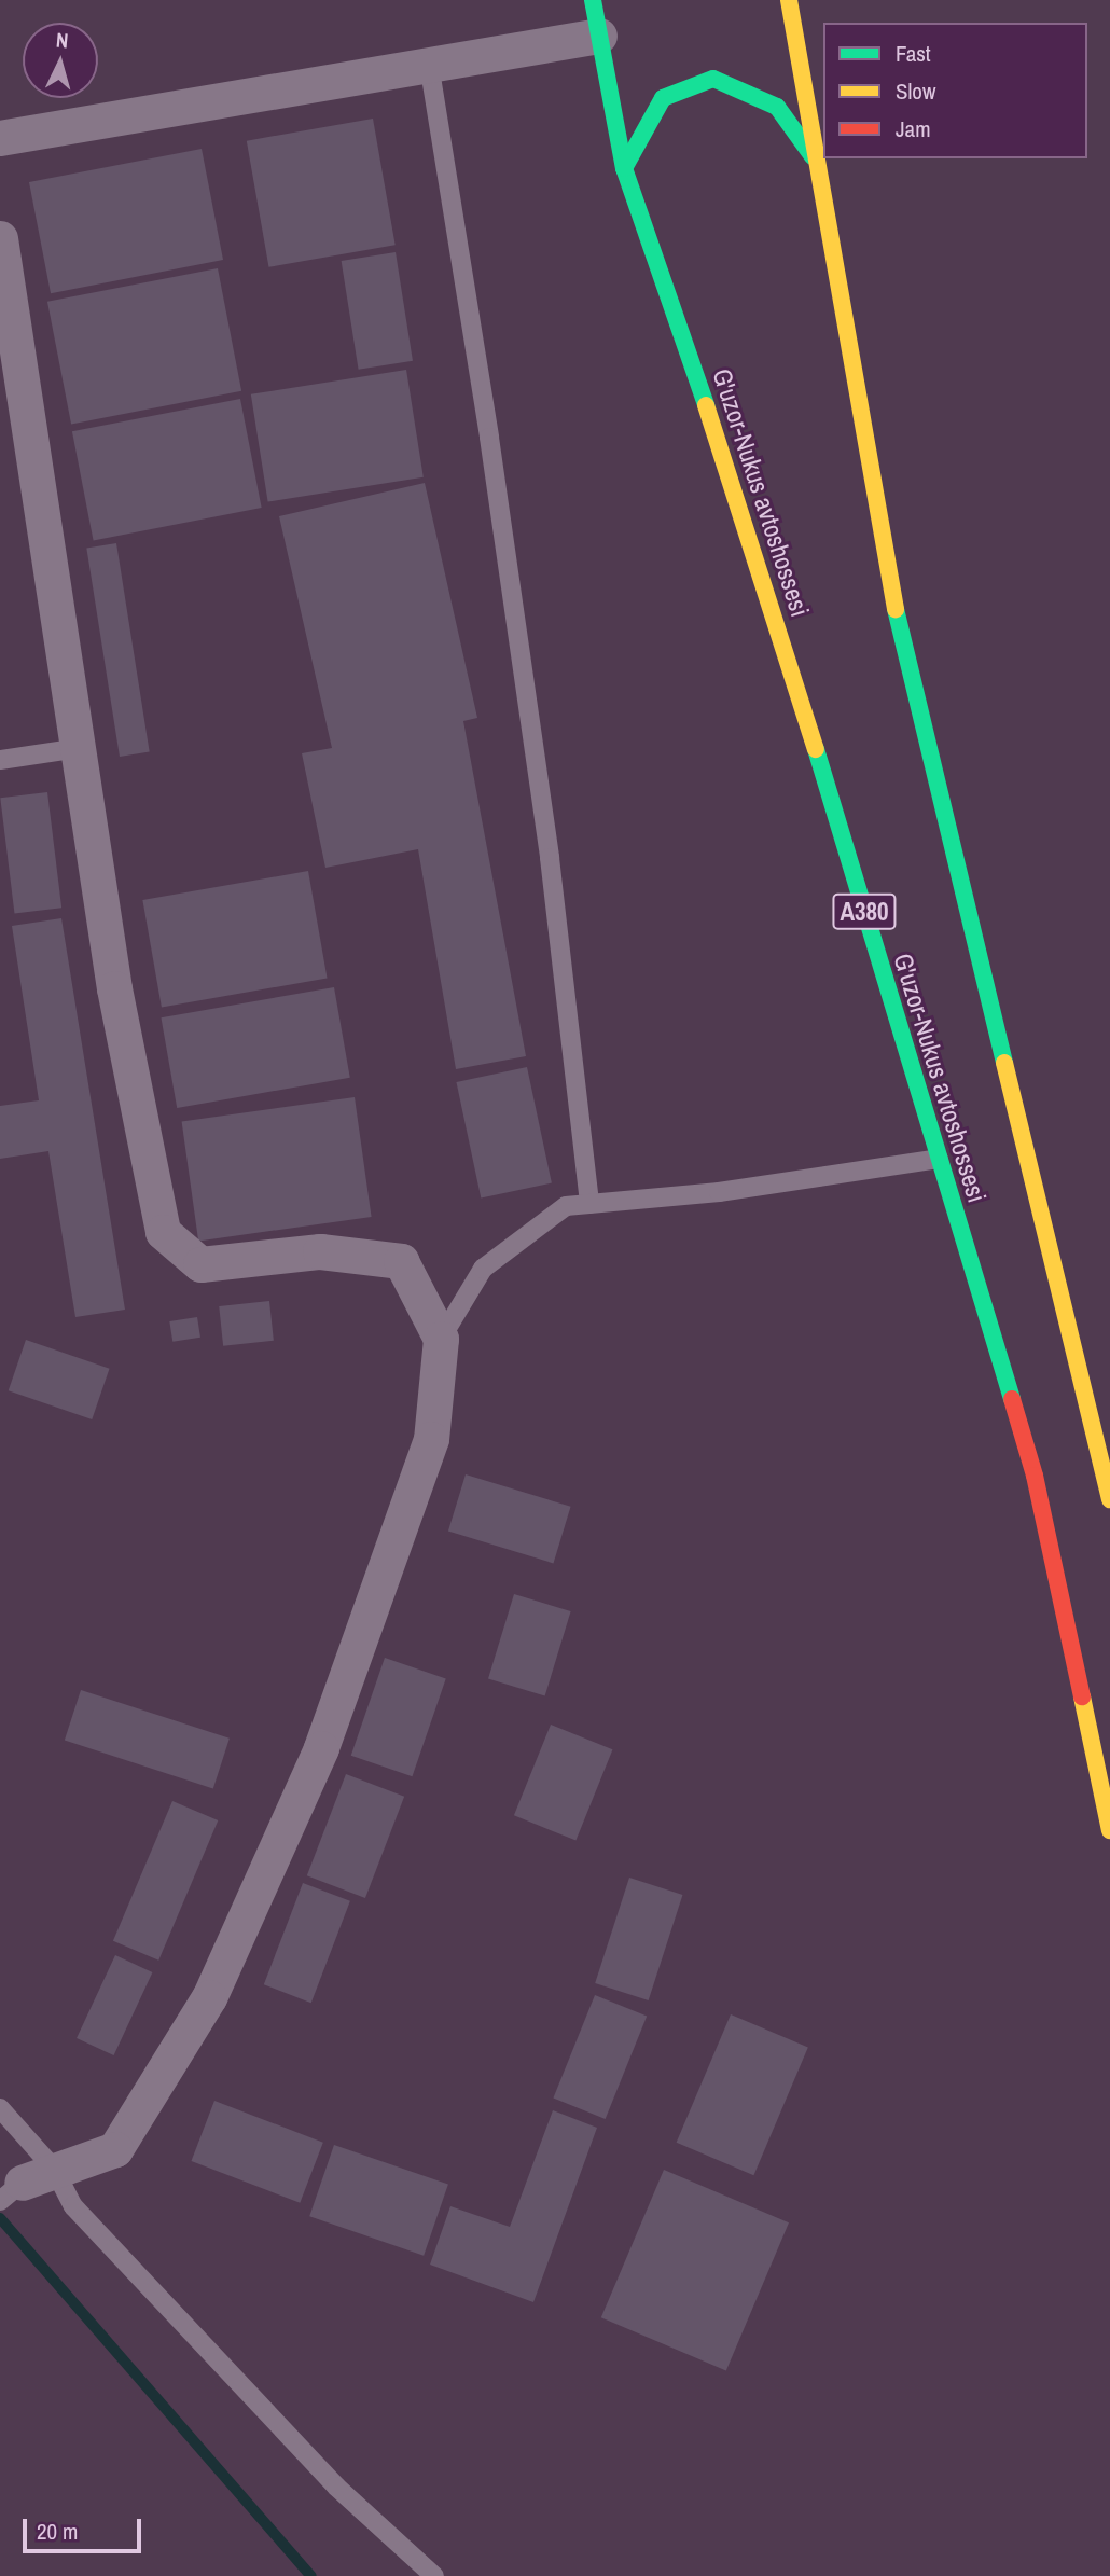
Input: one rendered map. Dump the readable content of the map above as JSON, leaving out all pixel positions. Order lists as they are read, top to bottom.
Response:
{
  "streets": {
    "highway": ["G'uzor-Nukus avtoshossesi", "A380"]
  },
  "legend": ["Fast", "Slow", "Jam"],
  "scale_bar": "20 m",
  "north": "top"
}
